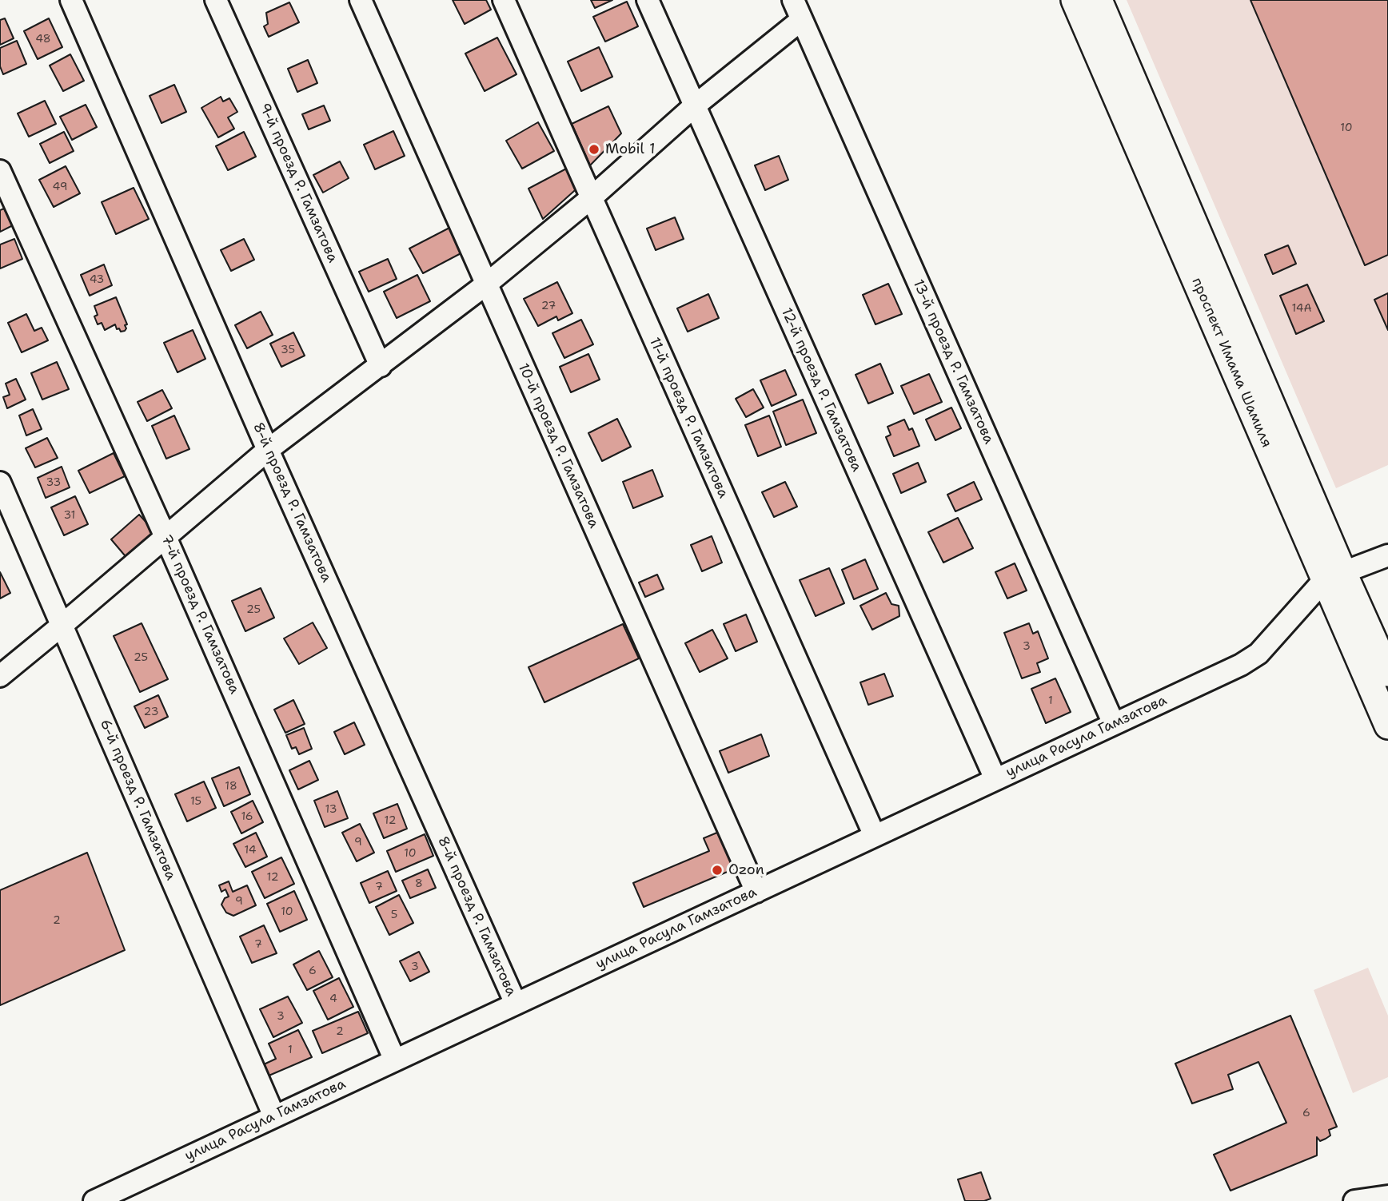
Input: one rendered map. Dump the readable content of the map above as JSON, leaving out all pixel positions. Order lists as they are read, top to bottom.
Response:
{
  "streets": {
    "main road": ["проспект Имама Шамиля"],
    "street": [
      "9-й проезд Р. Гамзатова",
      "13-й проезд Р. Гамзатова",
      "12-й проезд Р. Гамзатова",
      "11-й проезд Р. Гамзатова",
      "10-й проезд Р. Гамзатова",
      "8-й проезд Р. Гамзатова",
      "7-й проезд Р. Гамзатова",
      "улица Расула Гамзатова",
      "6-й проезд Р. Гамзатова"
    ]
  },
  "crossings": [
    ["13-й проезд Р. Гамзатова", "улица Расула Гамзатова"],
    ["проспект Имама Шамиля", "улица Расула Гамзатова"],
    ["12-й проезд Р. Гамзатова", "улица Расула Гамзатова"],
    ["11-й проезд Р. Гамзатова", "улица Расула Гамзатова"],
    ["10-й проезд Р. Гамзатова", "улица Расула Гамзатова"],
    ["8-й проезд Р. Гамзатова", "улица Расула Гамзатова"],
    ["7-й проезд Р. Гамзатова", "улица Расула Гамзатова"],
    ["улица Расула Гамзатова", "6-й проезд Р. Гамзатова"]
  ],
  "places": ["Mobil 1", "Ozon"],
  "house_numbers": [
    "48",
    "10",
    "49",
    "43",
    "27",
    "14А",
    "35",
    "33",
    "31",
    "25",
    "3",
    "25",
    "1",
    "23",
    "18",
    "15",
    "13",
    "16",
    "12",
    "9",
    "14",
    "10",
    "12",
    "8",
    "7",
    "9",
    "10",
    "5",
    "2",
    "7",
    "3",
    "6",
    "4",
    "3",
    "2",
    "1",
    "6"
  ]
}
